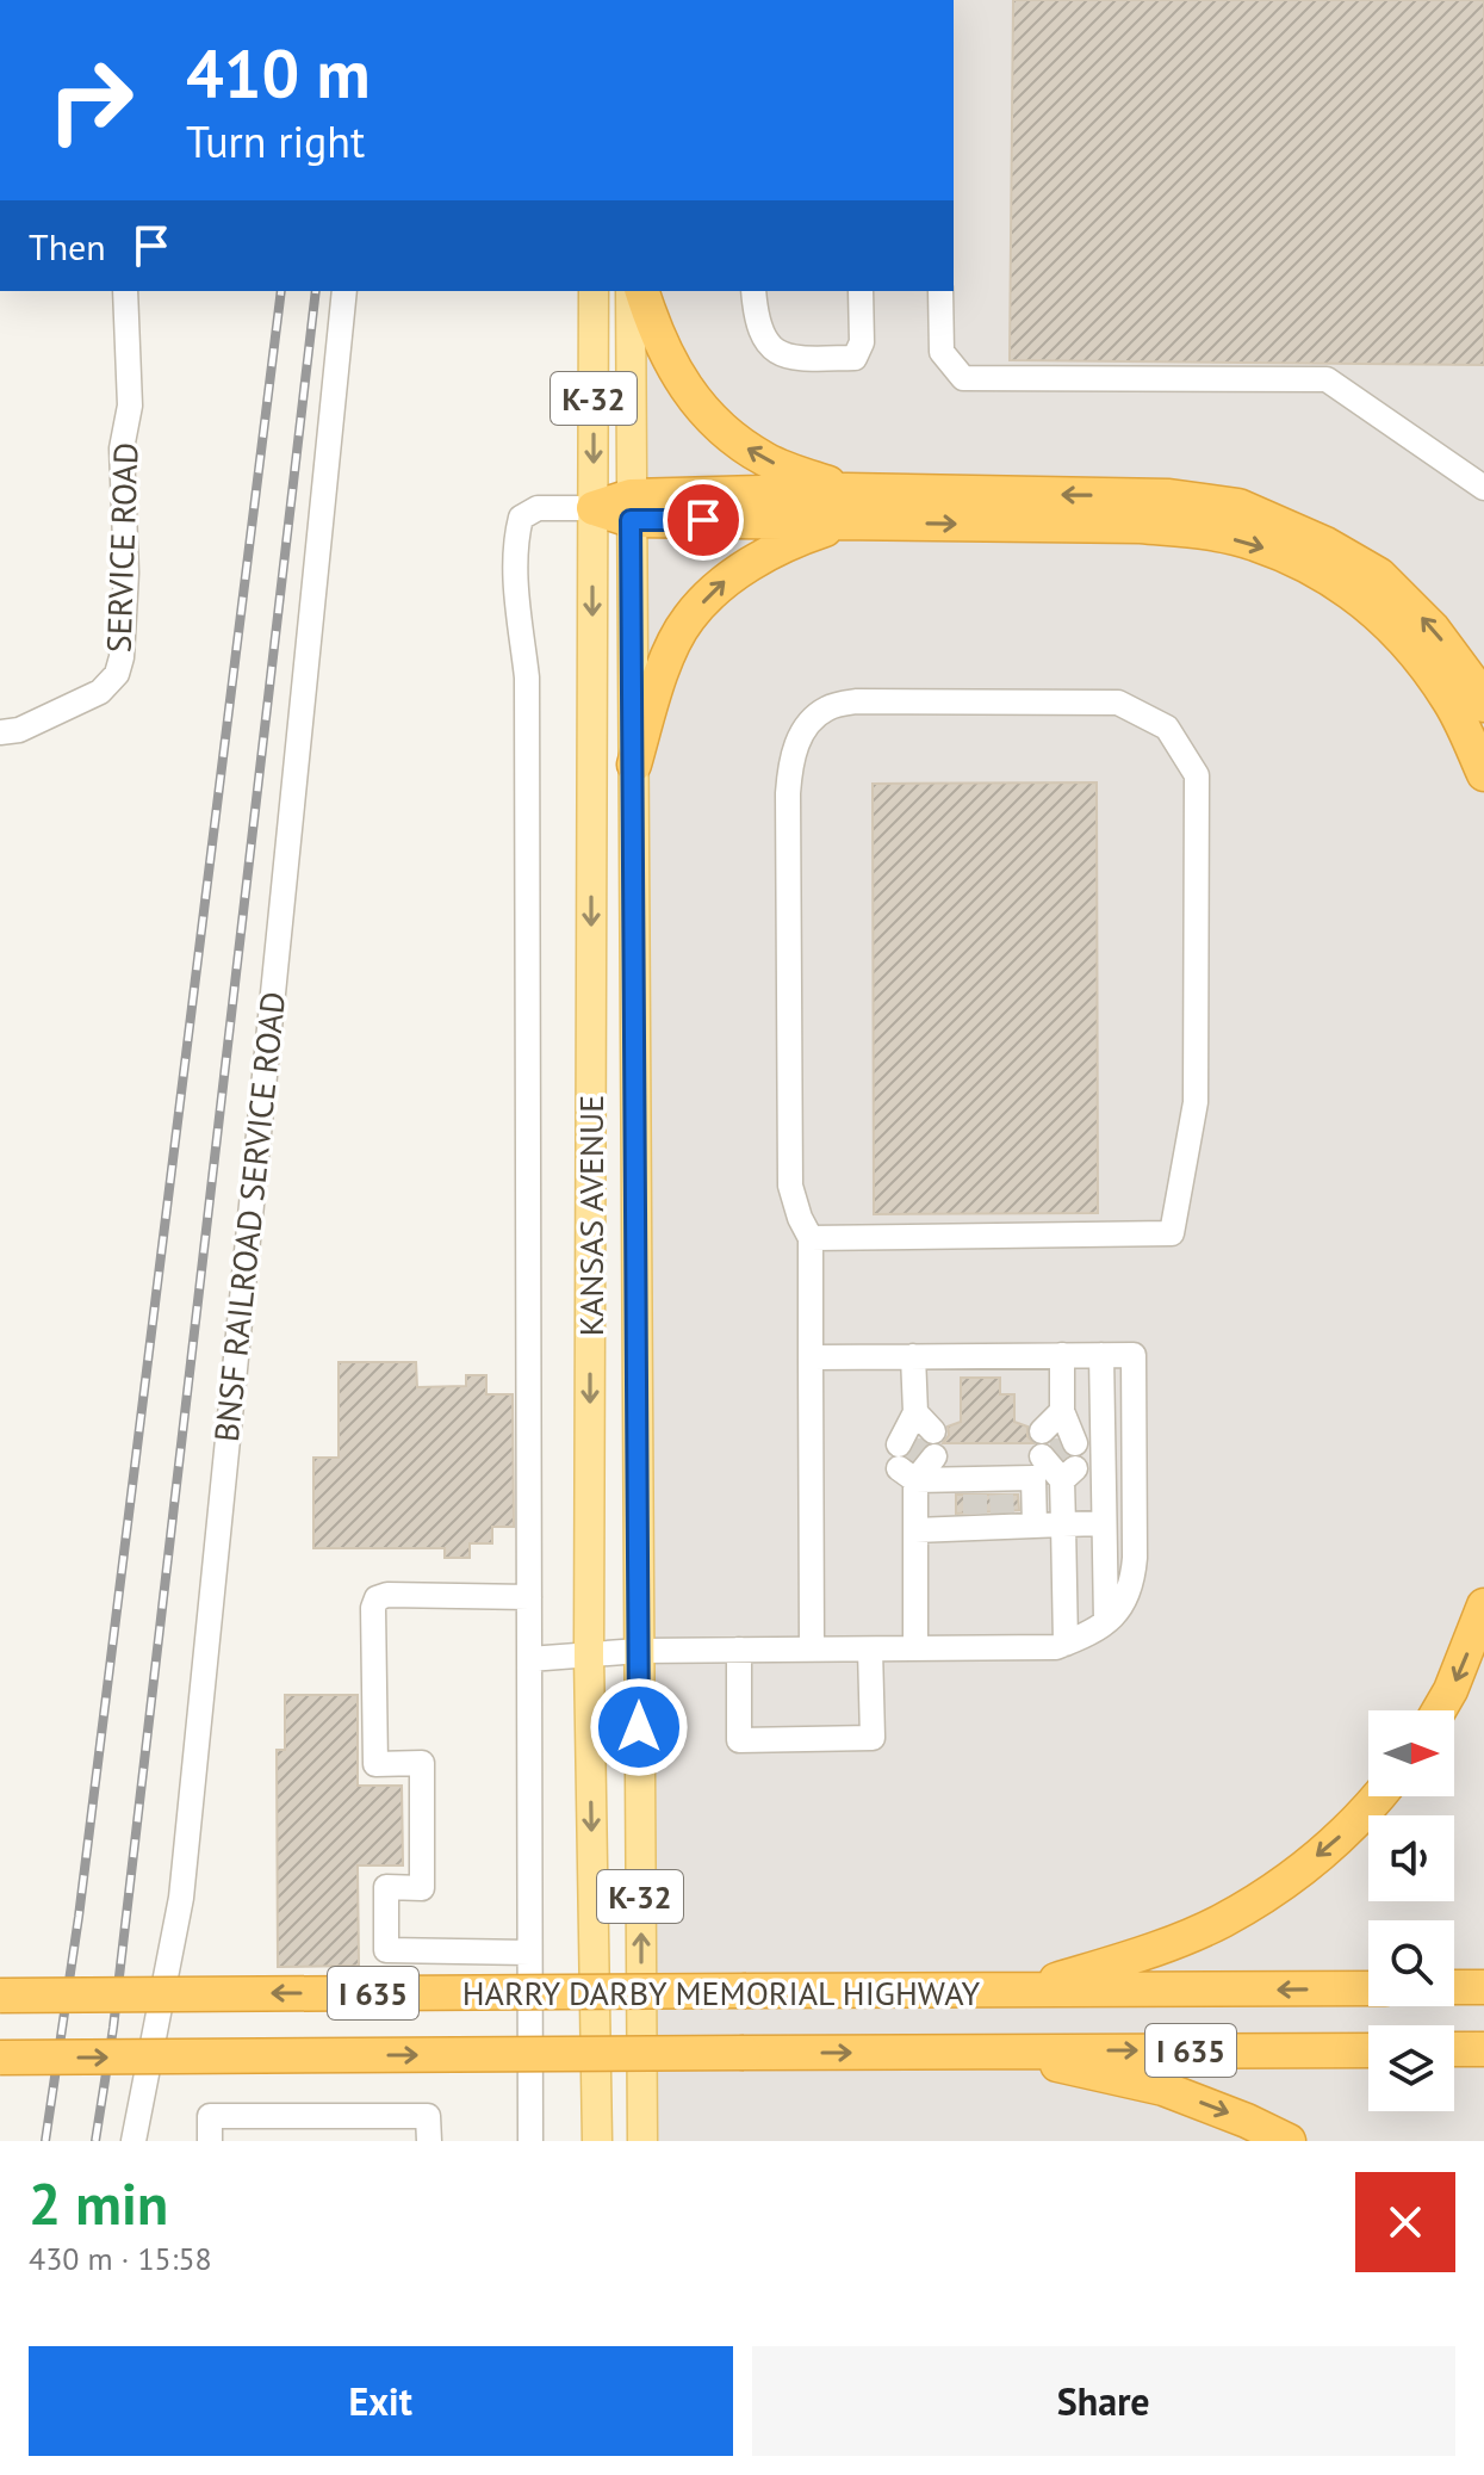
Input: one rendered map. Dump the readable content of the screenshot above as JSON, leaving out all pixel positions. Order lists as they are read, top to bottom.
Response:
{
  "streets": {
    "highway": ["HARRY DARBY MEMORIAL HIGHWAY", "I 635"],
    "main road": ["K-32", "KANSAS AVENUE"],
    "street": ["SERVICE ROAD", "BNSF RAILROAD SERVICE ROAD"]
  },
  "north": "right",
  "page": {
    "turn": ["410 m", "Turn right"],
    "then": "Then",
    "heading": ["2 min", "430 m · 15:58"],
    "buttons": ["Exit", "Share"]
  }
}
